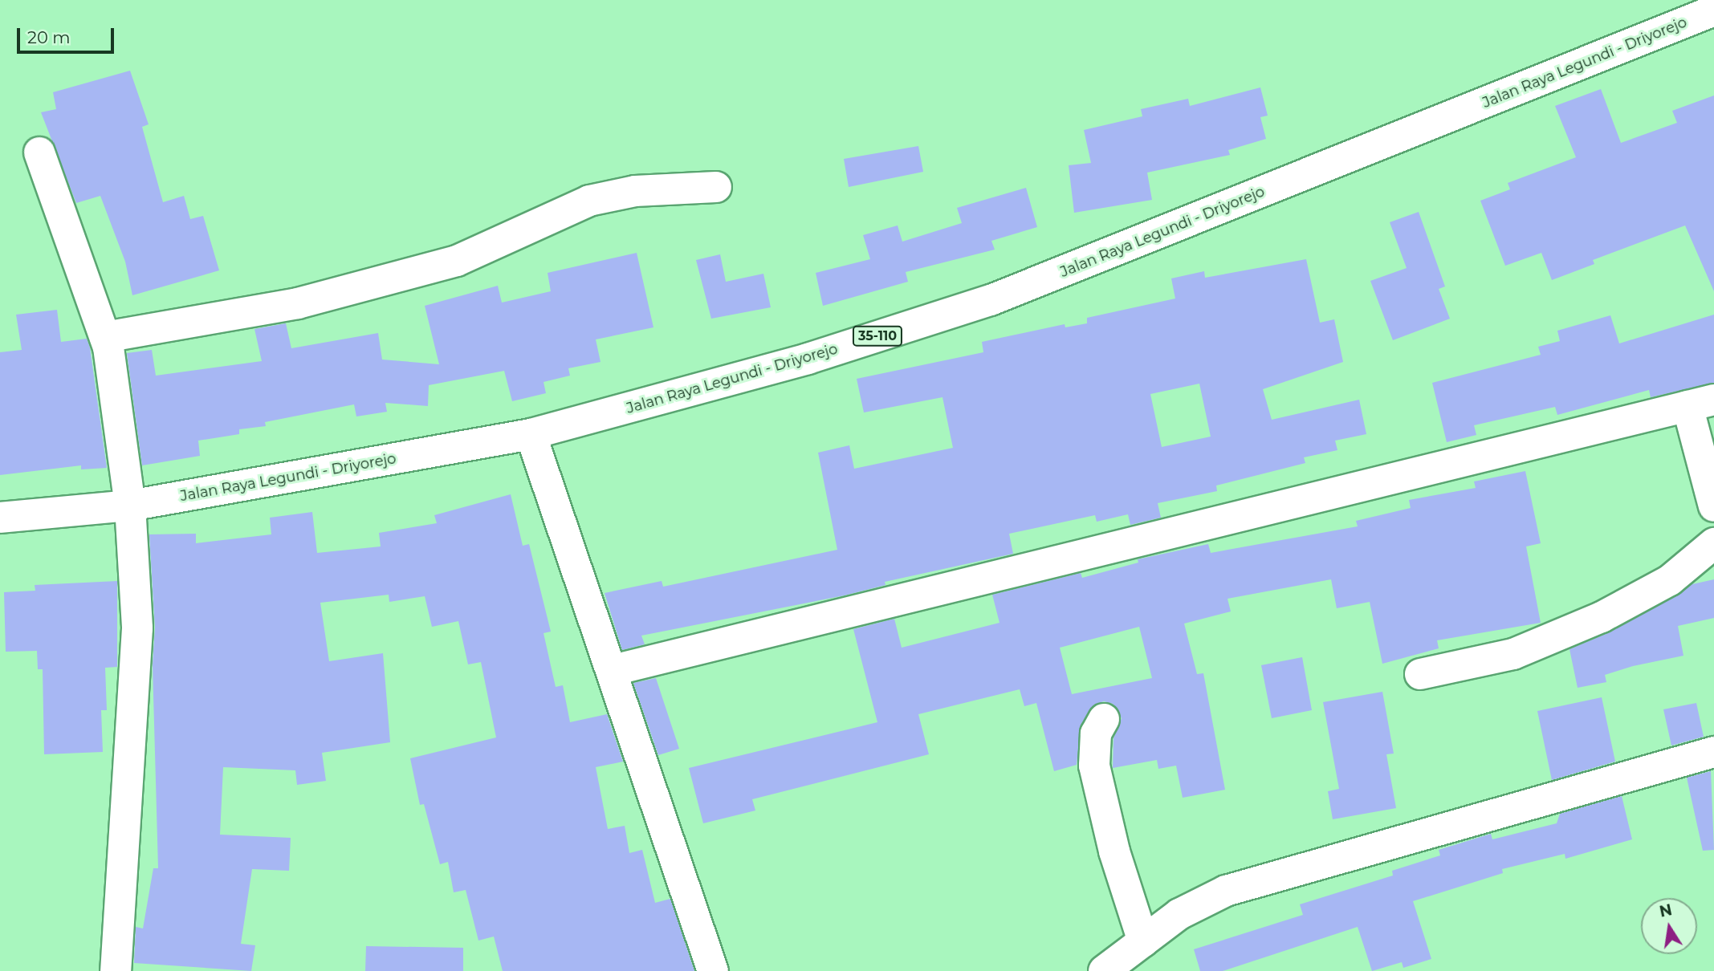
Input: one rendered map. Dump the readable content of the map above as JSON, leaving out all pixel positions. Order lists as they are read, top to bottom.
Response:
{
  "streets": {
    "street": ["Jalan Raya Legundi - Driyorejo", "35-110"]
  },
  "scale_bar": "20 m",
  "north": "top"
}
